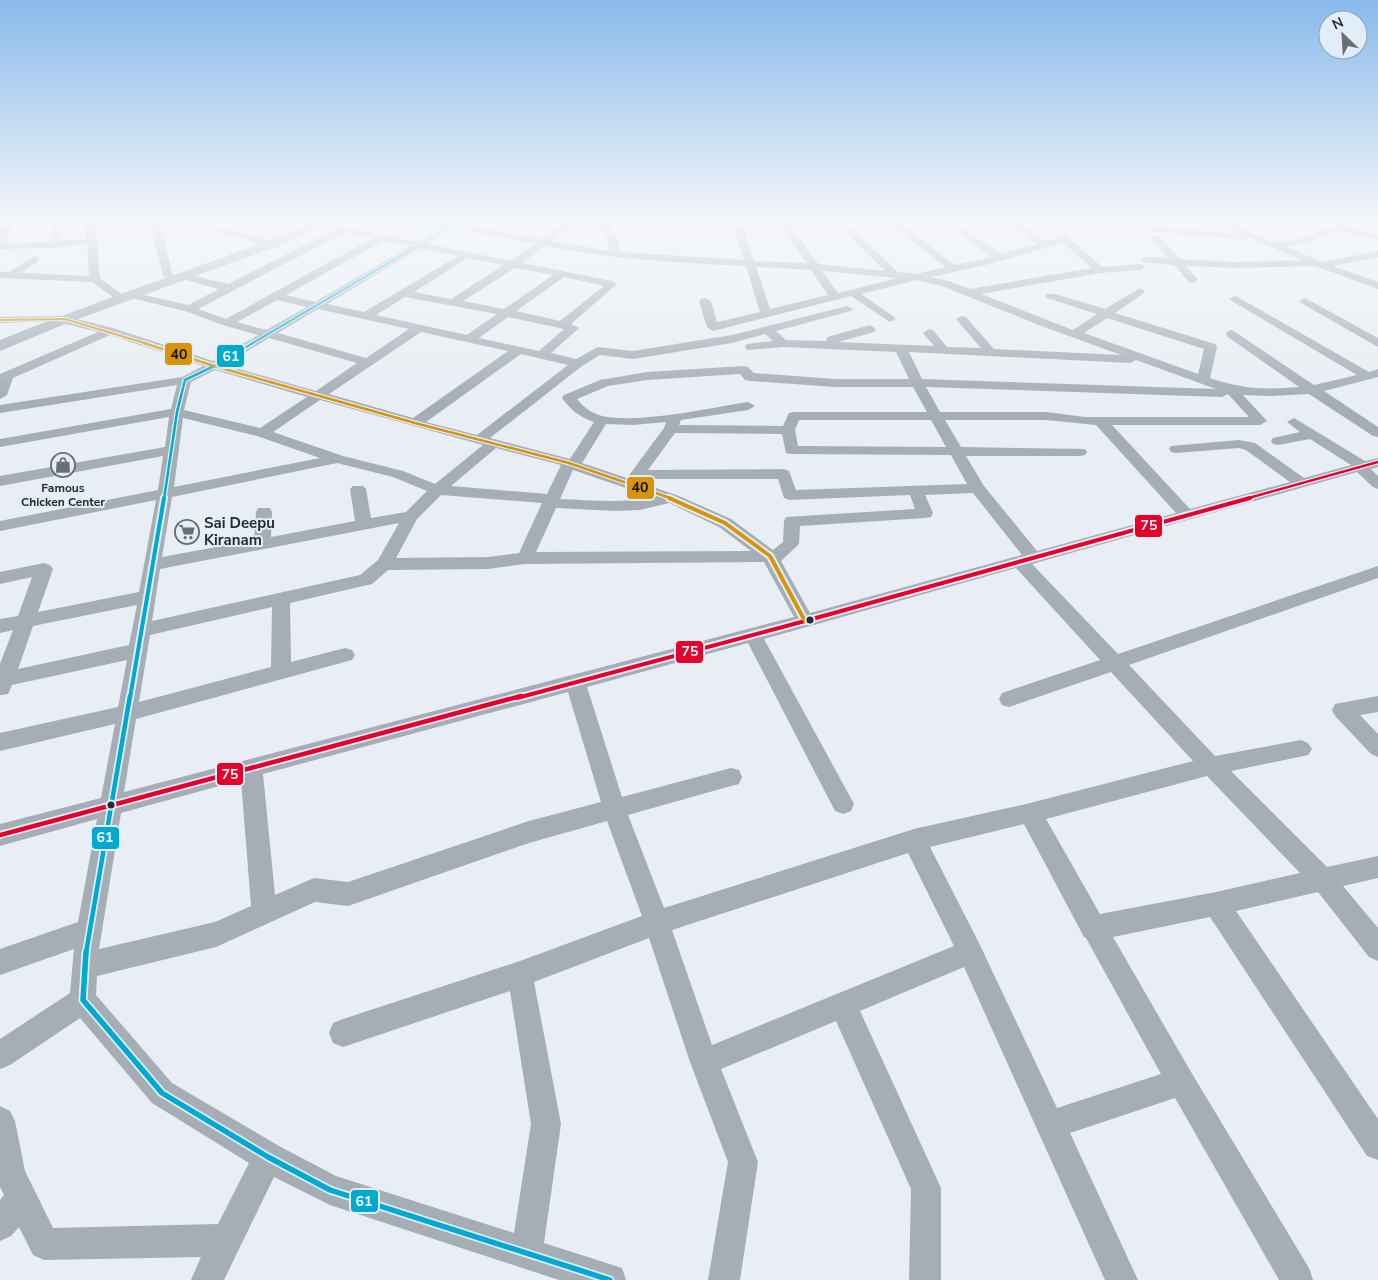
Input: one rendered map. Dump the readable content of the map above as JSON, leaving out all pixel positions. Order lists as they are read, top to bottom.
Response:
{
  "places": {
    "shop": ["Famous Chicken Center"],
    "supermarket": ["Sai Deepu Kiranam"]
  },
  "lines": ["transit line 61", "transit line 40", "transit line 75"],
  "north": "top left"
}
